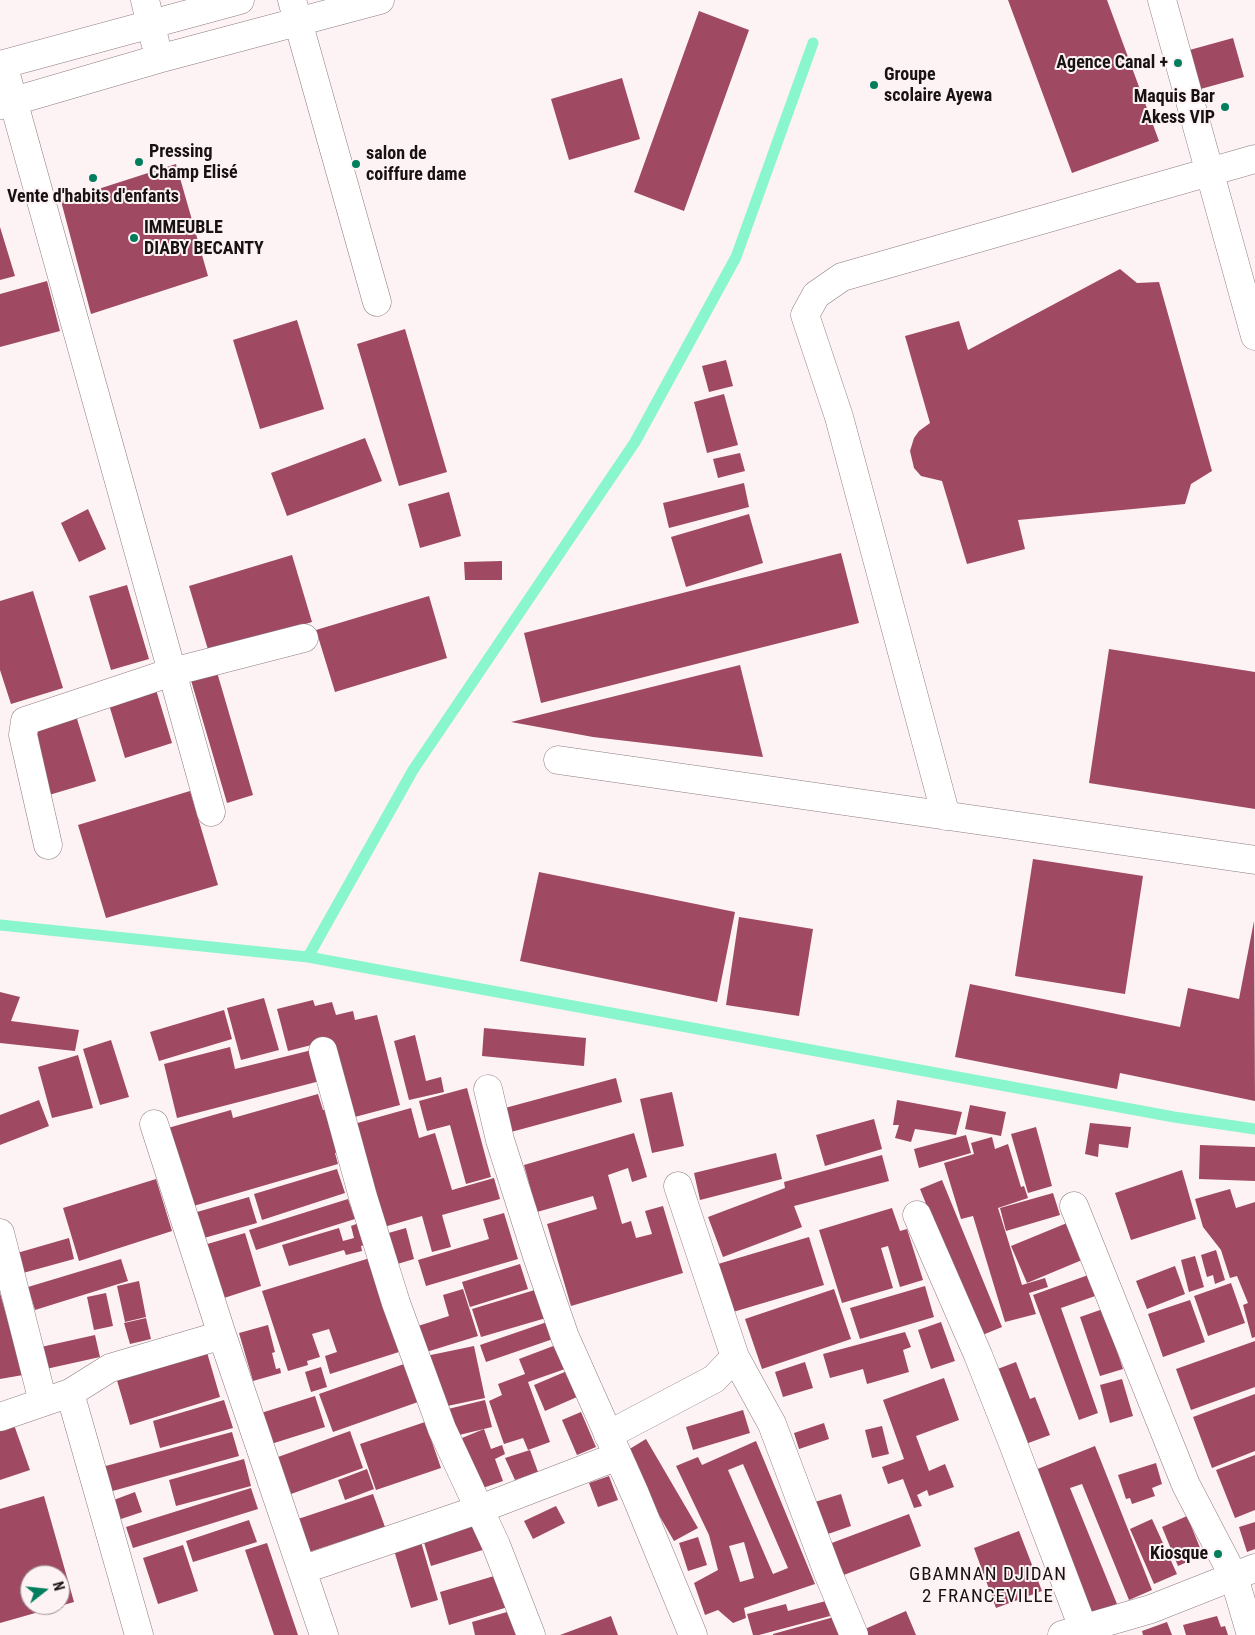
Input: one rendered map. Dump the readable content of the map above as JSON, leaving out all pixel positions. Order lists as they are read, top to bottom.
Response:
{
  "districts": ["GBAMNAN DJIDAN 2 FRANCEVILLE"],
  "places": [
    "Agence Canal +",
    "Groupe scolaire Ayewa",
    "Maquis Bar Akess VIP",
    "Pressing Champ Elisé",
    "salon de coiffure dame",
    "Vente d'habits d'enfants",
    "IMMEUBLE DIABY BECANTY",
    "Kiosque"
  ],
  "north": "right"
}
